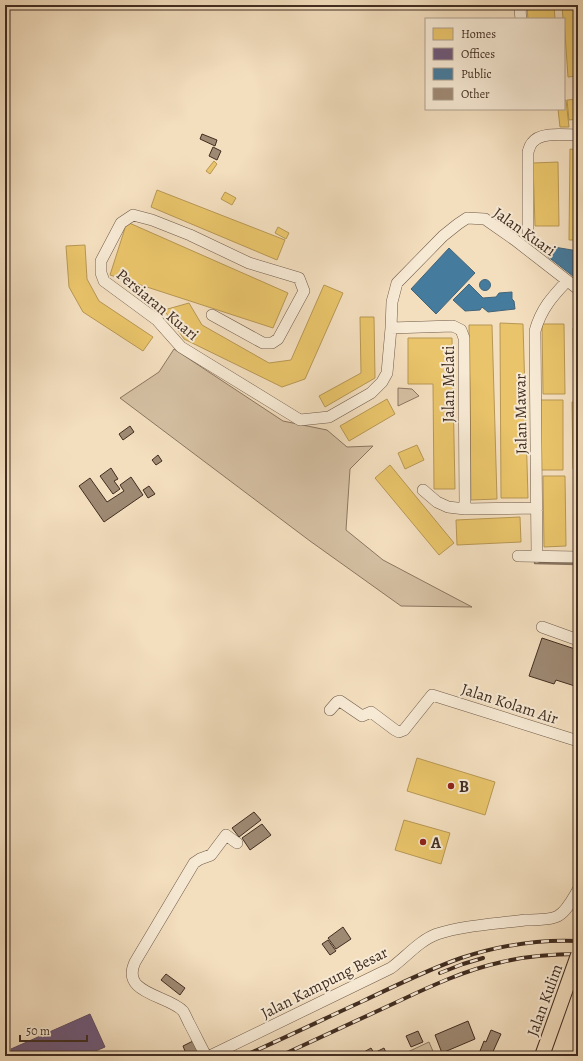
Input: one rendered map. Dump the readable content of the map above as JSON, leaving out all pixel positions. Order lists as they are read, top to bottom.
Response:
{
  "streets": {
    "main road": ["Jalan Kulim"],
    "street": [
      "Jalan Kuari",
      "Persiaran Kuari",
      "Jalan Melati",
      "Jalan Mawar",
      "Jalan Kolam Air",
      "Jalan Kampung Besar"
    ]
  },
  "crossings": [
    ["Jalan Kuari", "Persiaran Kuari"],
    ["Jalan Kuari", "Jalan Mawar"],
    ["Persiaran Kuari", "Jalan Melati"]
  ],
  "places": ["B", "A"],
  "legend": [
    "Homes",
    "Offices",
    "Public",
    "Other"
  ],
  "scale_bar": "50 m"
}
